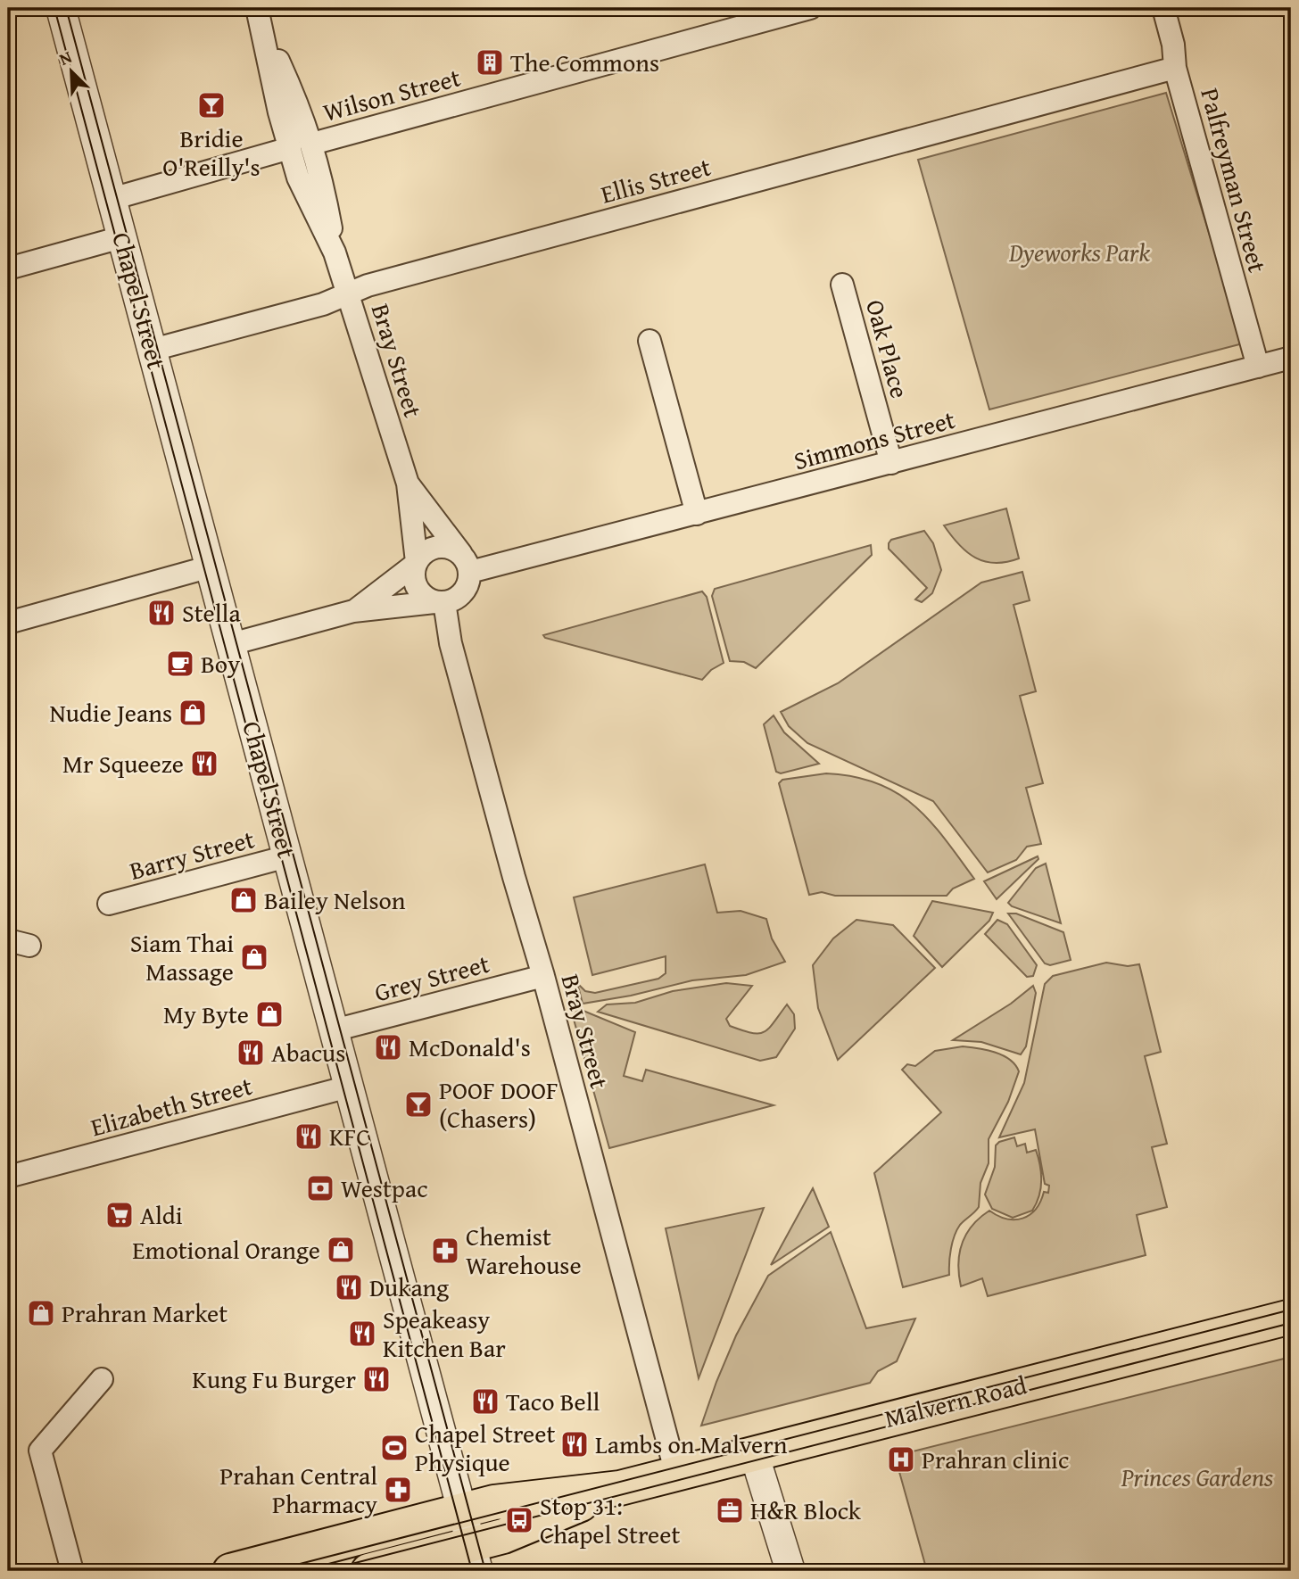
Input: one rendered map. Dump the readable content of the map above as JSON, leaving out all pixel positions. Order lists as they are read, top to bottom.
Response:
{
  "streets": {
    "main road": ["Malvern Road"],
    "street": [
      "Wilson Street",
      "Ellis Street",
      "Palfreyman Street",
      "Chapel Street",
      "Oak Place",
      "Bray Street",
      "Simmons Street",
      "Barry Street",
      "Grey Street",
      "Elizabeth Street"
    ]
  },
  "crossings": [
    ["Wilson Street", "Bray Street"],
    ["Ellis Street", "Palfreyman Street"],
    ["Ellis Street", "Chapel Street"],
    ["Ellis Street", "Bray Street"],
    ["Palfreyman Street", "Simmons Street"],
    ["Chapel Street", "Barry Street"],
    ["Chapel Street", "Grey Street"],
    ["Chapel Street", "Elizabeth Street"],
    ["Oak Place", "Simmons Street"],
    ["Bray Street", "Simmons Street"],
    ["Bray Street", "Grey Street"],
    ["Bray Street", "Malvern Road"]
  ],
  "parks": ["Dyeworks Park", "Princes Gardens"],
  "places": {
    "building": ["The Commons"],
    "bar": ["Bridie O'Reilly's", "POOF DOOF (Chasers)"],
    "restaurant": [
      "Stella",
      "Mr Squeeze",
      "McDonald's",
      "Abacus",
      "KFC",
      "Dukang",
      "Speakeasy Kitchen Bar",
      "Kung Fu Burger",
      "Taco Bell",
      "Lambs on Malvern"
    ],
    "cafe": ["Boy"],
    "shop": [
      "Nudie Jeans",
      "Bailey Nelson",
      "Siam Thai Massage",
      "My Byte",
      "Emotional Orange",
      "Prahran Market"
    ],
    "bank": ["Westpac"],
    "supermarket": ["Aldi"],
    "pharmacy": ["Chemist Warehouse", "Prahan Central Pharmacy"],
    "sports": ["Chapel Street Physique"],
    "hospital": ["Prahran clinic"],
    "office": ["H&R Block"],
    "bus stop": ["Stop 31: Chapel Street"]
  },
  "north": "top left"
}
